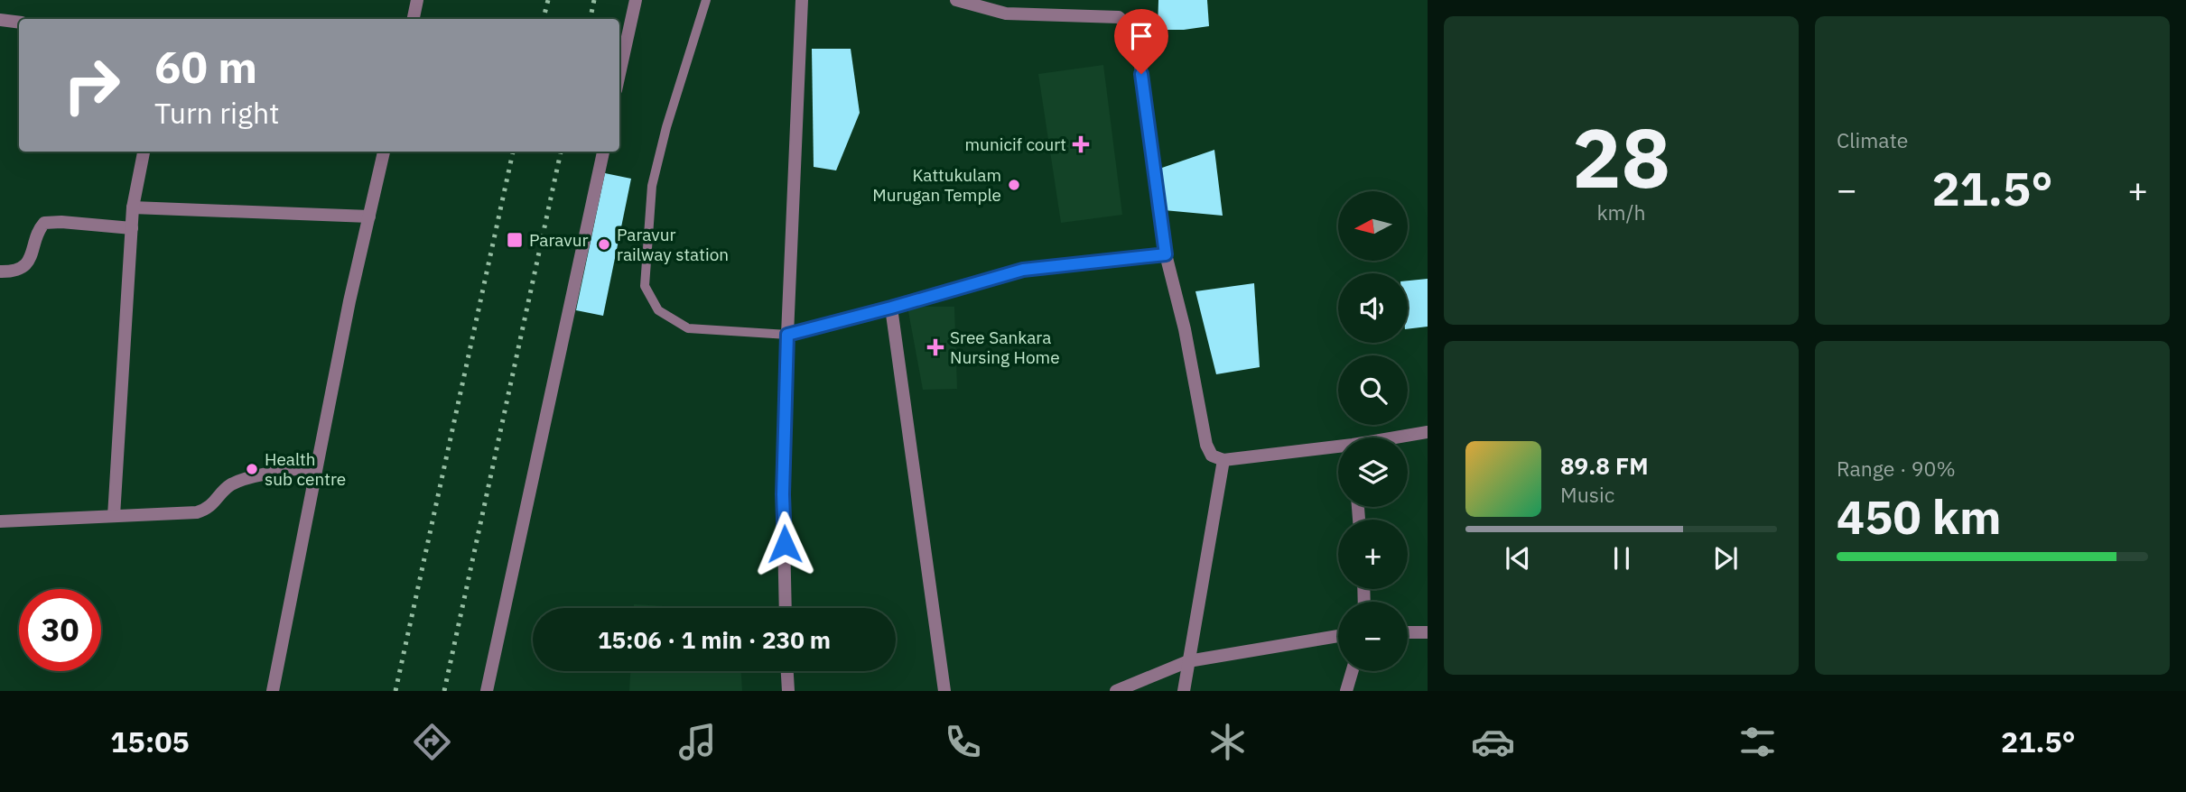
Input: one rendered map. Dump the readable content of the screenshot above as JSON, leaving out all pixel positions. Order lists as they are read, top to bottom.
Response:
{
  "places": {
    "health": ["municif court", "Sree Sankara Nursing Home"],
    "other": ["Kattukulam Murugan Temple", "Paravur railway station", "Health sub centre"],
    "transit": ["Paravur"]
  },
  "north": "left",
  "page": {
    "tile": [
      ["28", "km/h"],
      "Climate",
      ["Range · 90%", "450 km"]
    ],
    "turn": ["60 m", "Turn right"],
    "heat": ["−", "21.5°", "+"],
    "map_buttons": ["+", "−"],
    "song": ["89.8 FM", "Music"],
    "limit": "30",
    "trip": "15:06 · 1 min · 230 m",
    "tabs": ["15:05", "21.5°"]
  }
}
